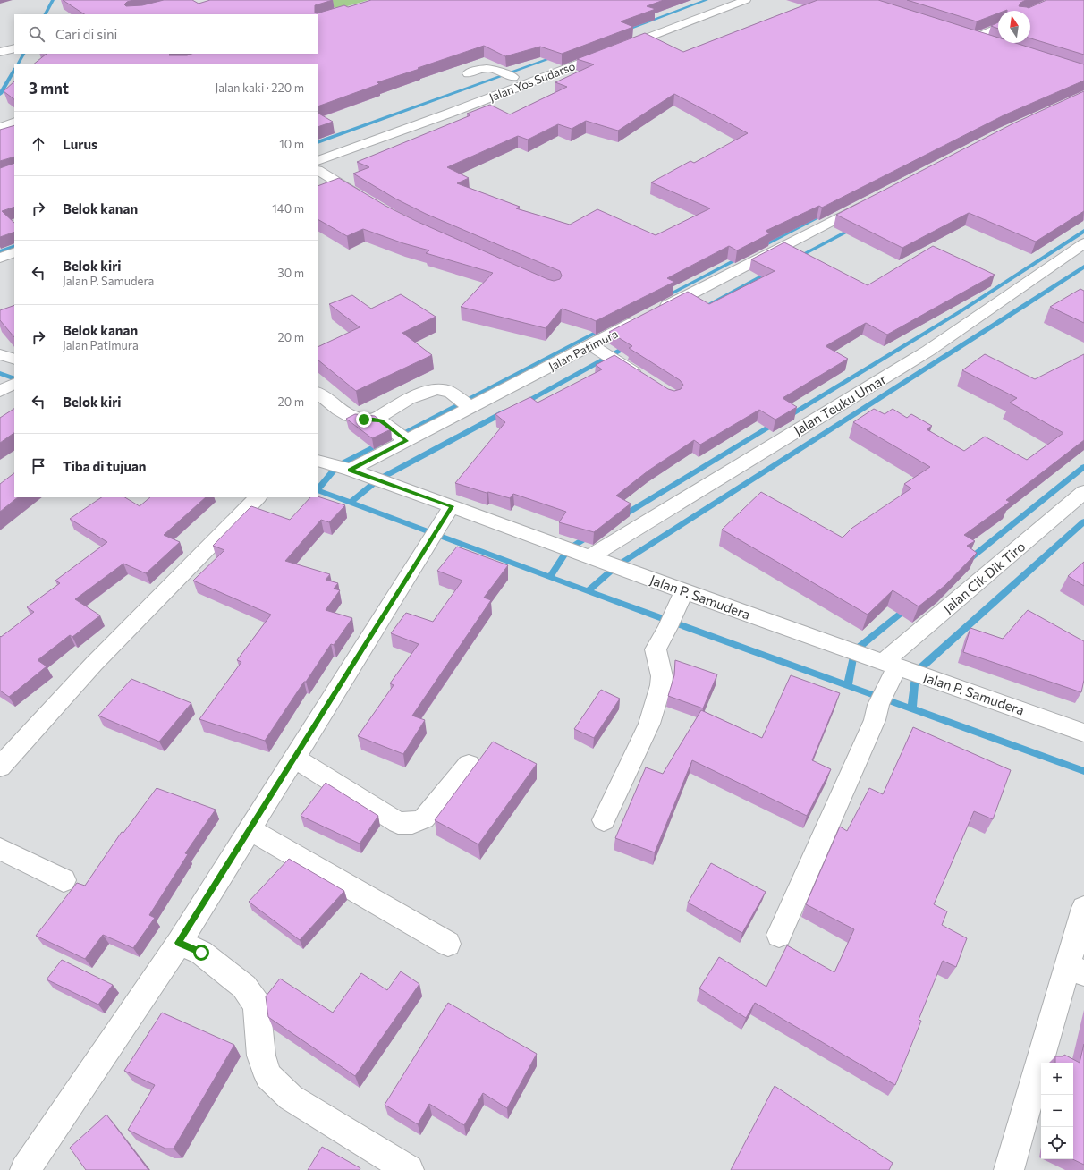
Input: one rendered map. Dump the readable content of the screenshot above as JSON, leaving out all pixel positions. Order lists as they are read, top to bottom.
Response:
{
  "streets": {
    "street": [
      "Jalan Yos Sudarso",
      "Jalan Patimura",
      "Jalan Teuku Umar",
      "Jalan Cik Dik Tiro",
      "Jalan P. Samudera"
    ]
  },
  "crossings": [
    ["Jalan Patimura", "Jalan P. Samudera"],
    ["Jalan Teuku Umar", "Jalan P. Samudera"],
    ["Jalan Cik Dik Tiro", "Jalan P. Samudera"]
  ],
  "north": "top",
  "page": {
    "search": "Cari di sini",
    "heading": ["3 mnt", "Jalan kaki · 220 m"],
    "list": [
      ["Lurus", "10 m"],
      ["Belok kanan", "140 m"],
      ["Belok kiri", "Jalan P. Samudera", "30 m"],
      ["Belok kanan", "Jalan Patimura", "20 m"],
      ["Belok kiri", "20 m"],
      "Tiba di tujuan"
    ],
    "map_buttons": ["+", "−"]
  }
}
